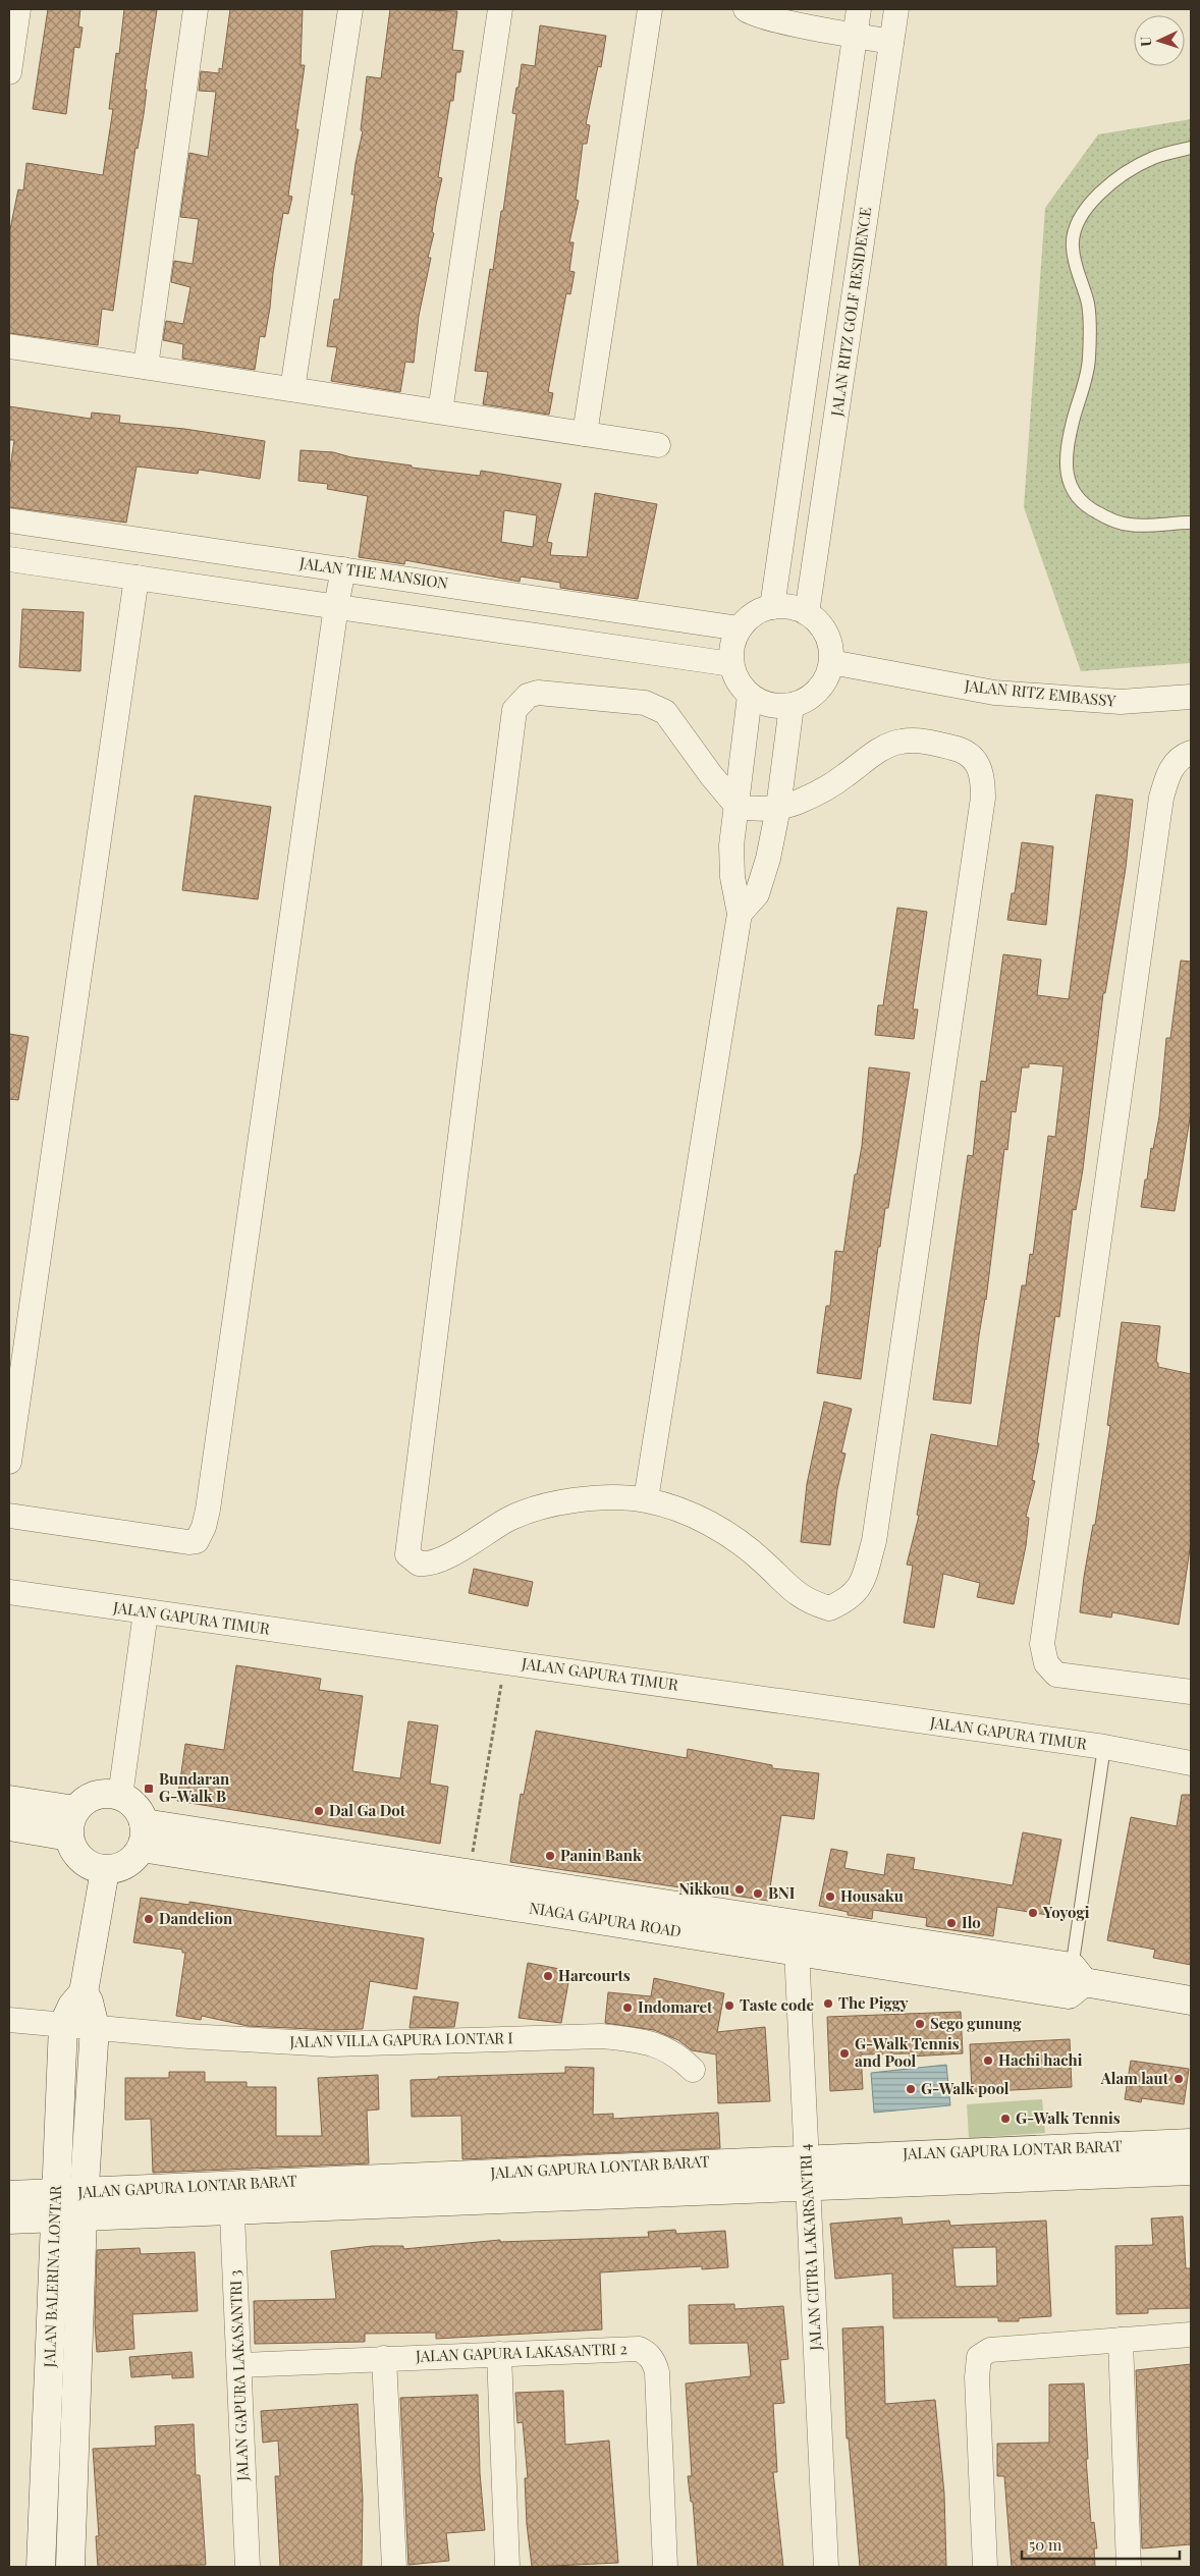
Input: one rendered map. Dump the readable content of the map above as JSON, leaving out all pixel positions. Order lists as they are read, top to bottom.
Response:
{
  "streets": {
    "street": [
      "JALAN RITZ GOLF RESIDENCE",
      "JALAN THE MANSION",
      "JALAN RITZ EMBASSY",
      "JALAN GAPURA TIMUR",
      "NIAGA GAPURA ROAD",
      "JALAN VILLA GAPURA LONTAR I",
      "JALAN GAPURA LONTAR BARAT",
      "JALAN CITRA LAKARSANTRI 4",
      "JALAN BALERINA LONTAR",
      "JALAN GAPURA LAKASANTRI 2",
      "JALAN GAPURA LAKASANTRI 3"
    ]
  },
  "crossings": [
    ["JALAN RITZ GOLF RESIDENCE", "JALAN THE MANSION"],
    ["JALAN RITZ GOLF RESIDENCE", "JALAN RITZ EMBASSY"],
    ["JALAN THE MANSION", "JALAN RITZ EMBASSY"],
    ["NIAGA GAPURA ROAD", "JALAN CITRA LAKARSANTRI 4"],
    ["NIAGA GAPURA ROAD", "JALAN BALERINA LONTAR"],
    ["JALAN VILLA GAPURA LONTAR I", "JALAN BALERINA LONTAR"],
    ["JALAN GAPURA LONTAR BARAT", "JALAN CITRA LAKARSANTRI 4"],
    ["JALAN GAPURA LONTAR BARAT", "JALAN BALERINA LONTAR"],
    ["JALAN GAPURA LONTAR BARAT", "JALAN GAPURA LAKASANTRI 3"],
    ["JALAN GAPURA LAKASANTRI 2", "JALAN GAPURA LAKASANTRI 3"]
  ],
  "places": {
    "transit": ["Bundaran G-Walk B"],
    "other": [
      "Dal Ga Dot",
      "Panin Bank",
      "Nikkou",
      "BNI",
      "Housaku",
      "Yoyogi",
      "Dandelion",
      "Ilo",
      "Harcourts",
      "The Piggy",
      "Taste code",
      "Indomaret",
      "Sego gunung",
      "G-Walk Tennis and Pool",
      "Hachi hachi",
      "Alam laut",
      "G-Walk pool",
      "G-Walk Tennis"
    ]
  },
  "scale_bar": "50 m",
  "north": "left"
}
